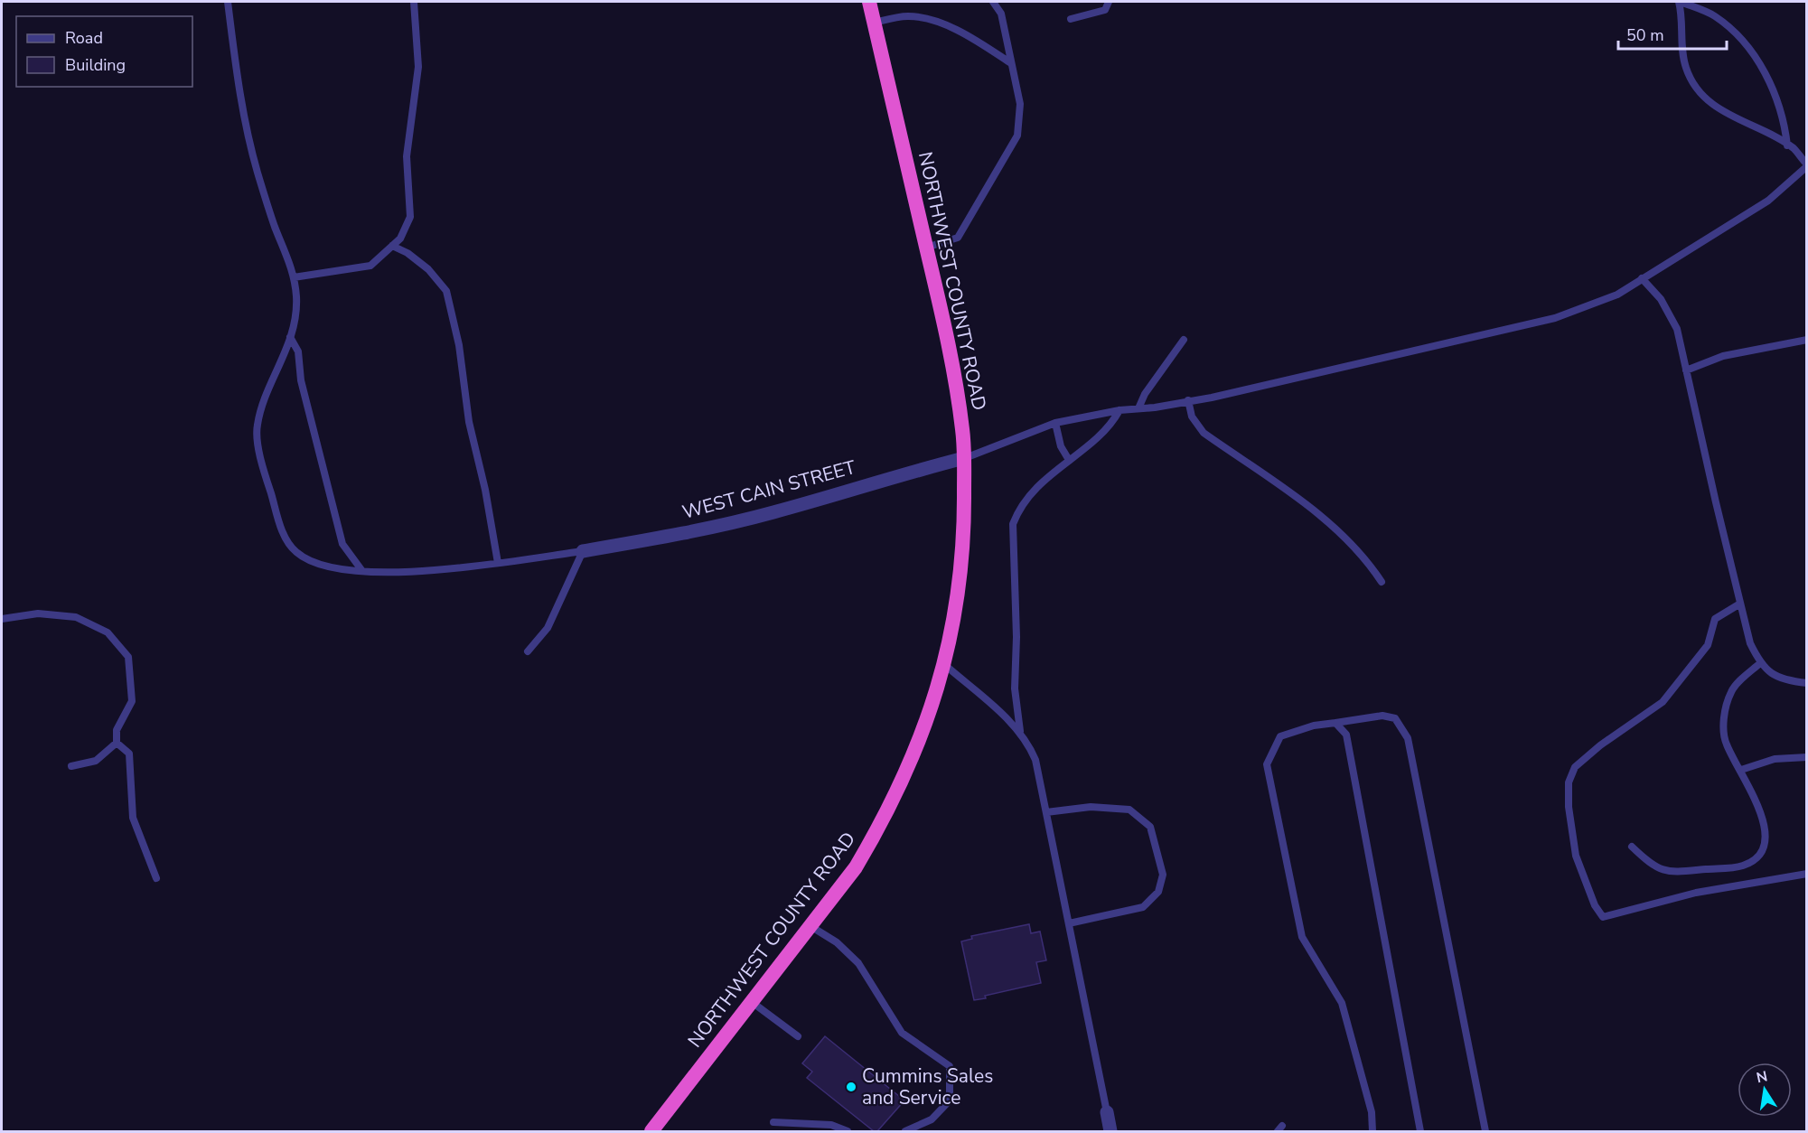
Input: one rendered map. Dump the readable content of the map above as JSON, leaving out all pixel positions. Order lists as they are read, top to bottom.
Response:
{
  "streets": {
    "highway": ["NORTHWEST COUNTY ROAD"],
    "street": ["WEST CAIN STREET"]
  },
  "crossings": [
    ["NORTHWEST COUNTY ROAD", "WEST CAIN STREET"]
  ],
  "places": ["Cummins Sales and Service"],
  "legend": ["Road", "Building"],
  "scale_bar": "50 m",
  "north": "top"
}
